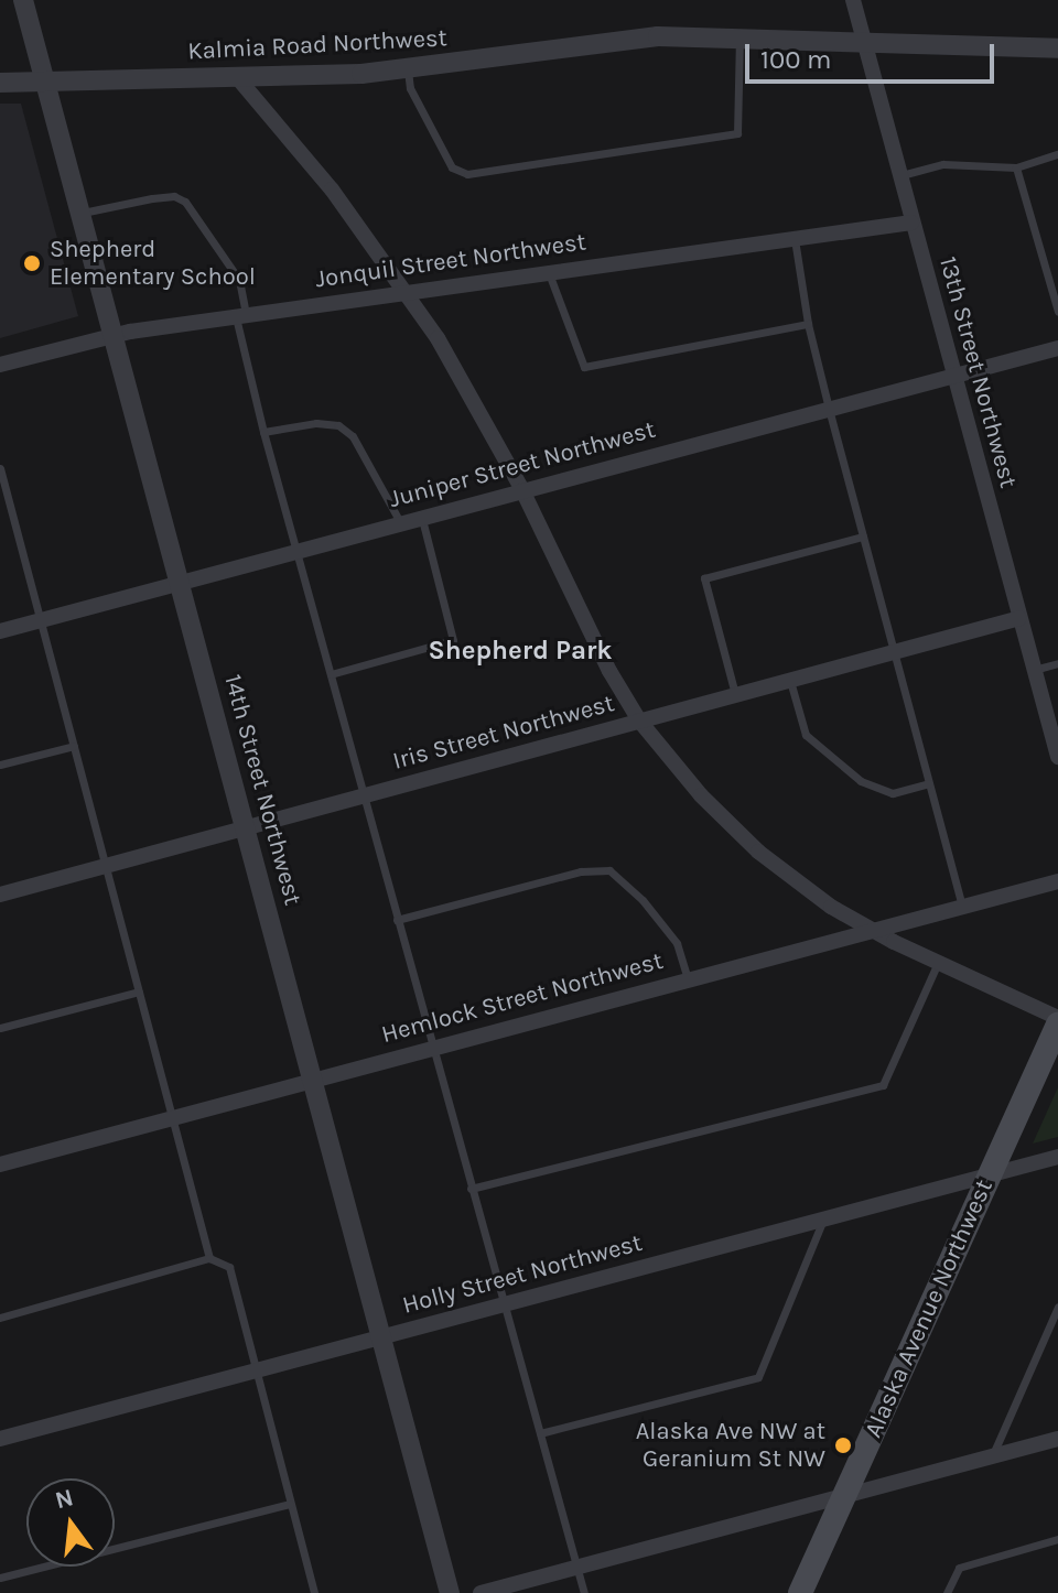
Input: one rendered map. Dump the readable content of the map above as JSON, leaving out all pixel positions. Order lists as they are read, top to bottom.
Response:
{
  "streets": {
    "main road": ["Alaska Avenue Northwest"],
    "street": [
      "Kalmia Road Northwest",
      "Jonquil Street Northwest",
      "13th Street Northwest",
      "Juniper Street Northwest",
      "Iris Street Northwest",
      "14th Street Northwest",
      "Hemlock Street Northwest",
      "Holly Street Northwest"
    ]
  },
  "crossings": [
    ["Kalmia Road Northwest", "13th Street Northwest"],
    ["Kalmia Road Northwest", "14th Street Northwest"],
    ["Jonquil Street Northwest", "13th Street Northwest"],
    ["Jonquil Street Northwest", "14th Street Northwest"],
    ["13th Street Northwest", "Juniper Street Northwest"],
    ["13th Street Northwest", "Iris Street Northwest"],
    ["Juniper Street Northwest", "14th Street Northwest"],
    ["Iris Street Northwest", "14th Street Northwest"],
    ["14th Street Northwest", "Hemlock Street Northwest"],
    ["14th Street Northwest", "Holly Street Northwest"],
    ["Holly Street Northwest", "Alaska Avenue Northwest"]
  ],
  "districts": ["Shepherd Park"],
  "places": ["Shepherd Elementary School", "Alaska Ave NW at Geranium St NW"],
  "scale_bar": "100 m",
  "north": "top"
}
